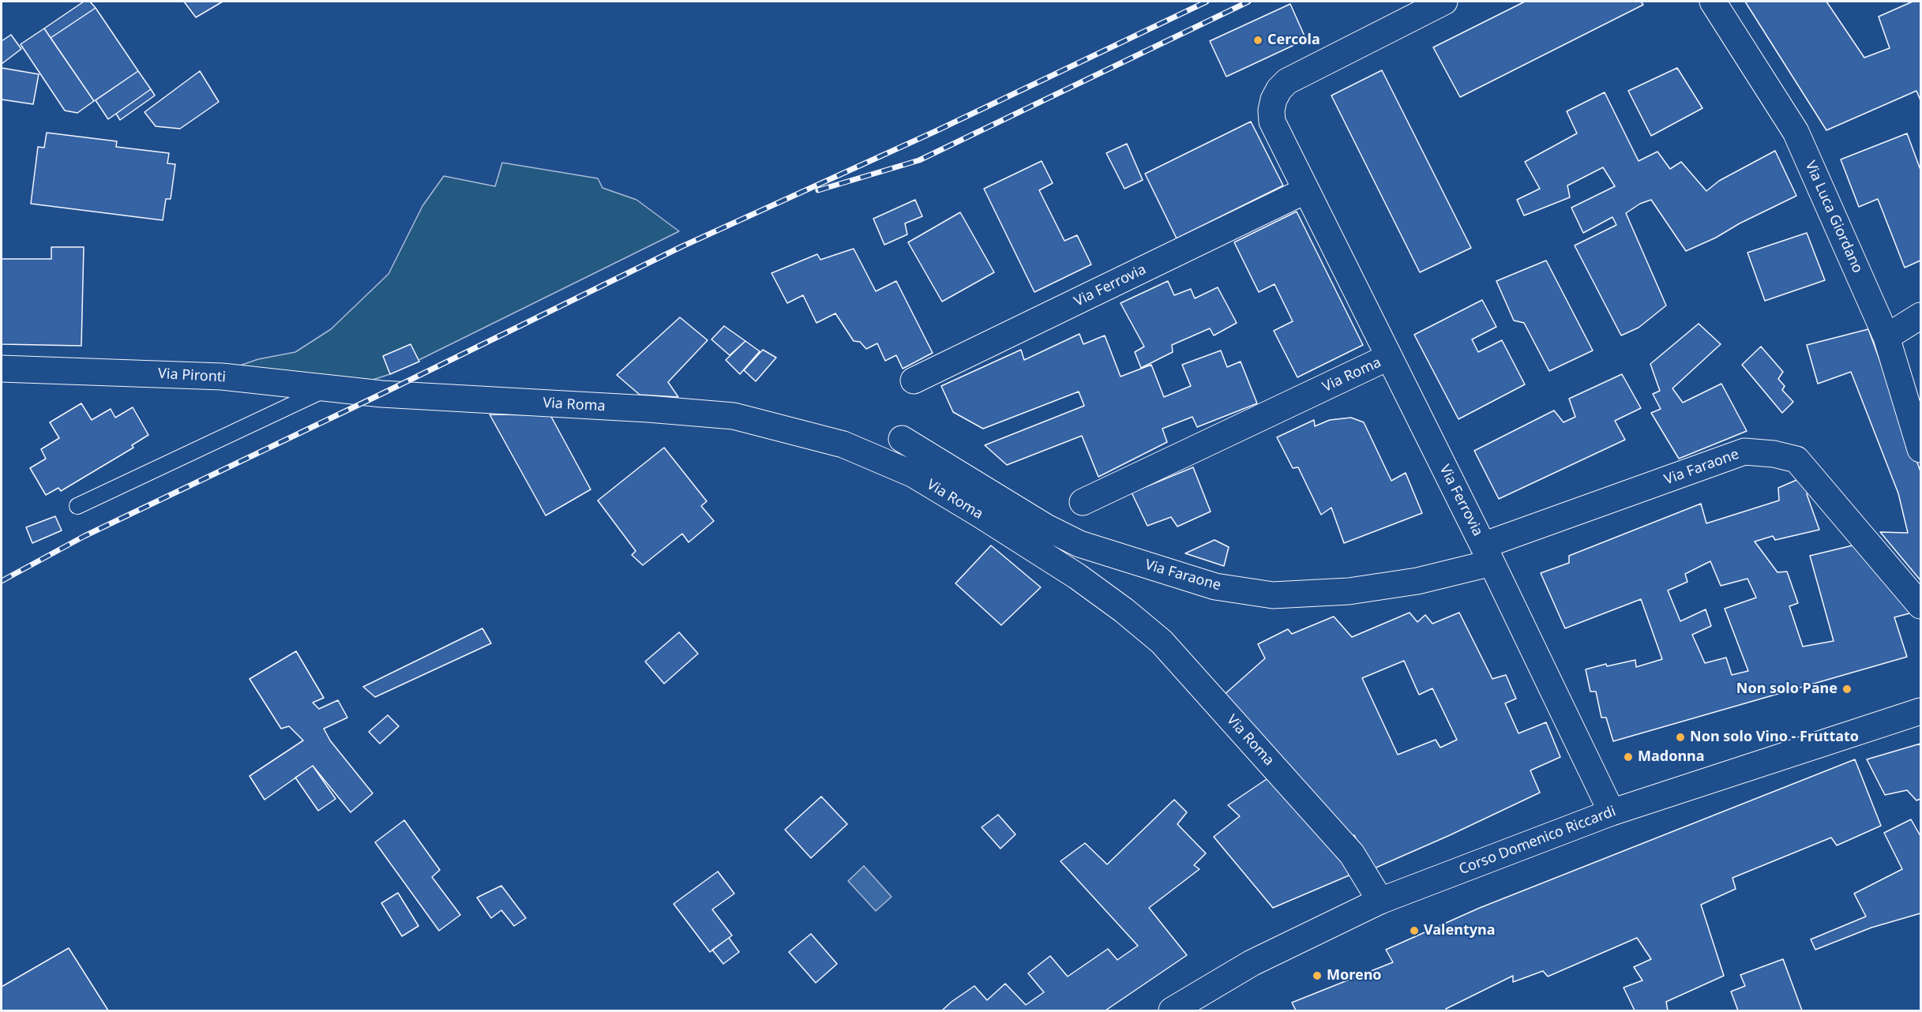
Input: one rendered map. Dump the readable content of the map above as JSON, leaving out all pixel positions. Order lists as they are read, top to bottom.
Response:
{
  "streets": {
    "street": [
      "Via Luca Giordano",
      "Via Ferrovia",
      "Via Roma",
      "Via Pironti",
      "Via Faraone",
      "Corso Domenico Riccardi"
    ]
  },
  "crossings": [
    ["Via Ferrovia", "Via Roma"],
    ["Via Ferrovia", "Via Faraone"],
    ["Via Ferrovia", "Corso Domenico Riccardi"],
    ["Via Roma", "Via Pironti"],
    ["Via Roma", "Corso Domenico Riccardi"]
  ],
  "places": [
    "Cercola",
    "Non solo Pane",
    "Non solo Vino - Fruttato",
    "Madonna",
    "Valentyna",
    "Moreno"
  ]
}
